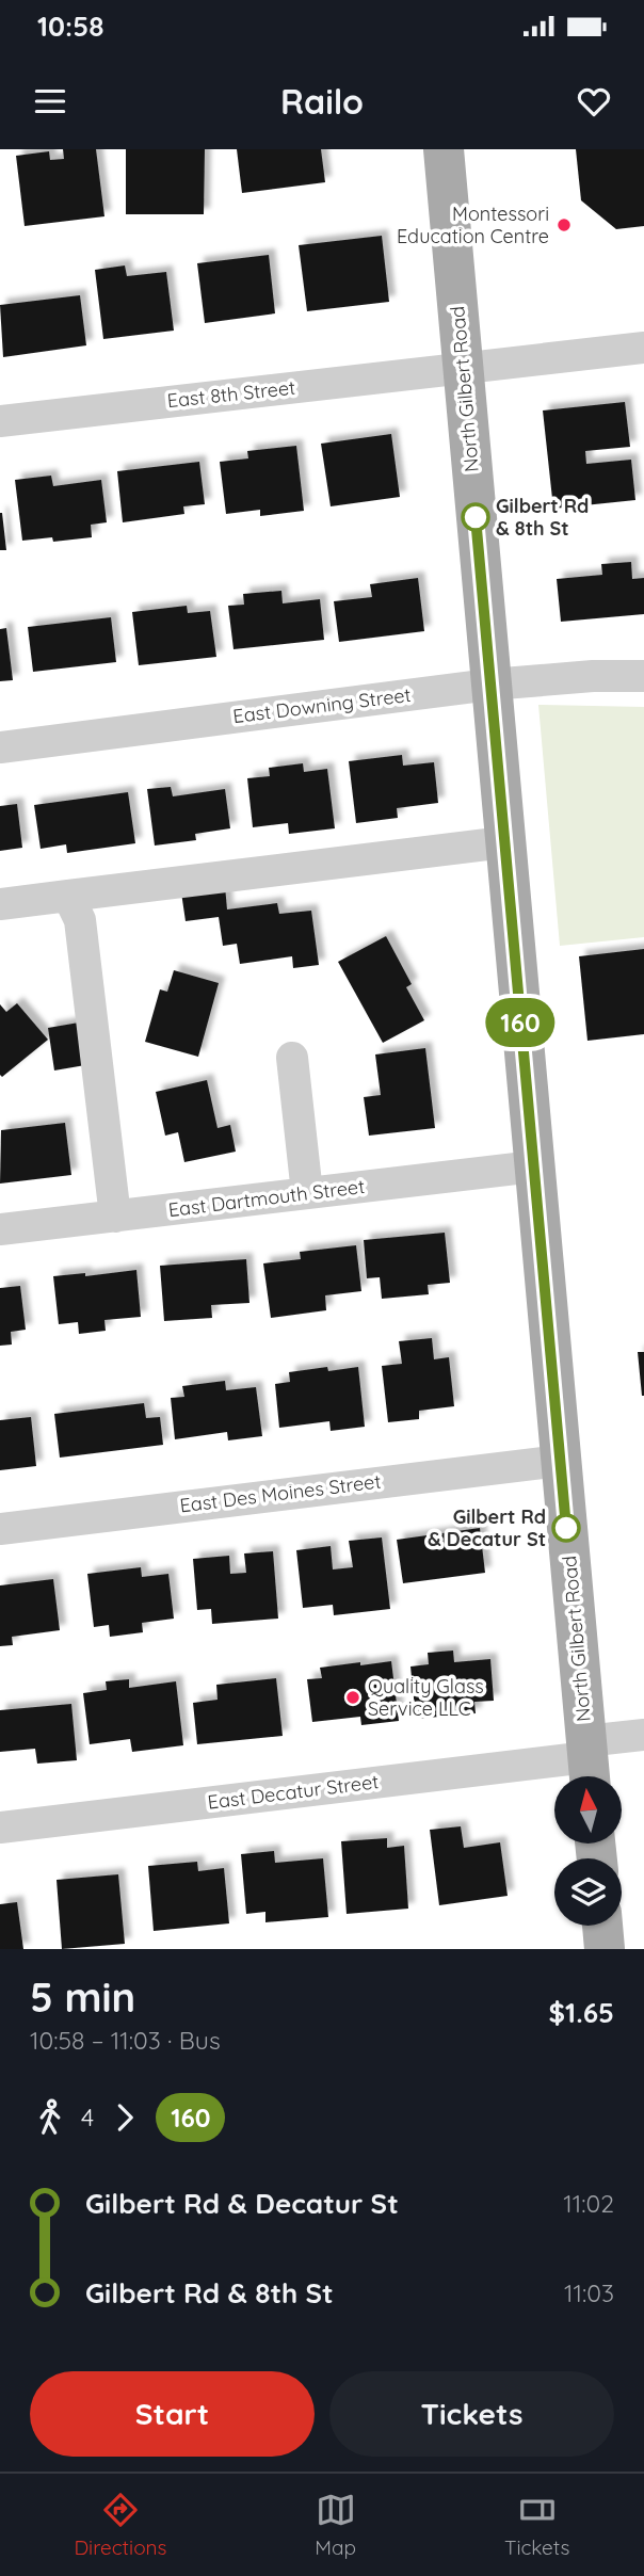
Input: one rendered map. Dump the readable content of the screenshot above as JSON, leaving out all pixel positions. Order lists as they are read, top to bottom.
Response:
{
  "streets": {
    "main road": ["North Gilbert Road"],
    "street": [
      "East 8th Street",
      "East Downing Street",
      "East Dartmouth Street",
      "East Des Moines Street",
      "East Decatur Street"
    ]
  },
  "crossings": [
    ["North Gilbert Road", "East 8th Street"],
    ["North Gilbert Road", "East Downing Street"],
    ["North Gilbert Road", "East Dartmouth Street"],
    ["North Gilbert Road", "East Des Moines Street"],
    ["North Gilbert Road", "East Decatur Street"]
  ],
  "places": [
    "Montessori Education Centre",
    "Gilbert Rd & 8th St",
    "Gilbert Rd & Decatur St",
    "Quality Glass Service LLC"
  ],
  "lines": ["bus line 160"],
  "north": "top",
  "page": {
    "status": "10:58",
    "header": "Railo",
    "on_map": "160",
    "heading": ["5 min", "10:58 – 11:03 · Bus", "$1.65"],
    "legs": ["4", "160"],
    "list": [
      {
        "name": "Gilbert Rd & Decatur St",
        "value": "11:02"
      },
      {
        "name": "Gilbert Rd & 8th St",
        "value": "11:03"
      }
    ],
    "buttons": ["Start", "Tickets"],
    "tabs": ["Directions", "Map", "Tickets"]
  }
}
